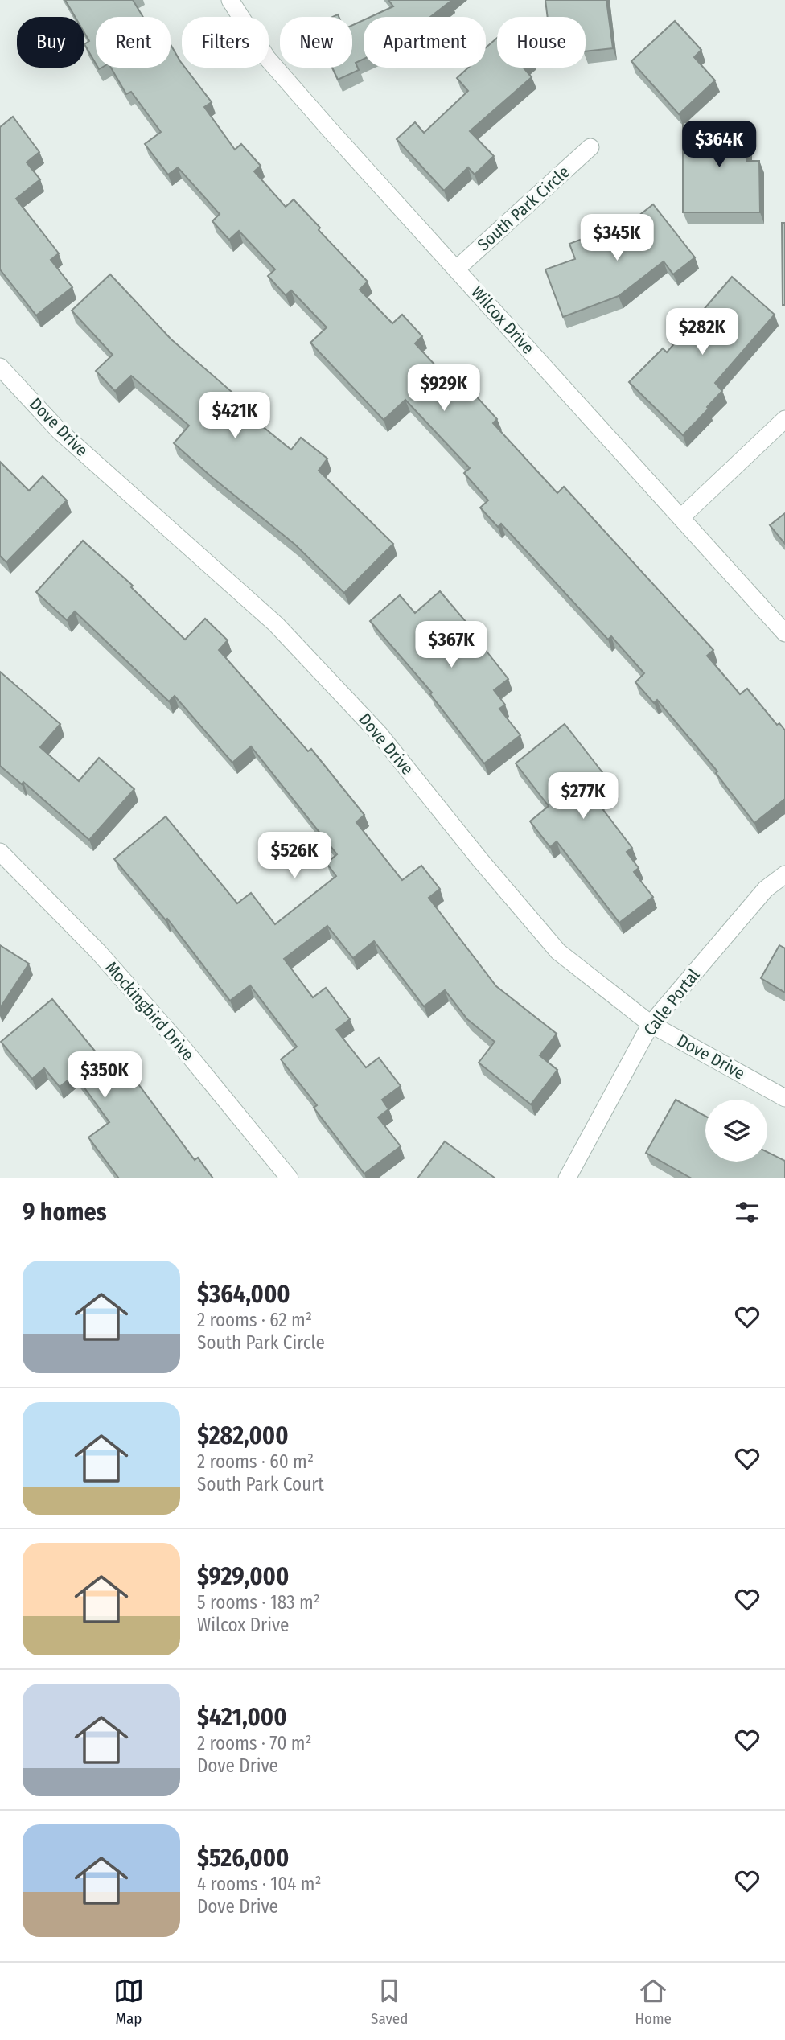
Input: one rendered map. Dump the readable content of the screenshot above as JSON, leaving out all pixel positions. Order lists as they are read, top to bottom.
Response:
{
  "streets": {
    "street": [
      "South Park Circle",
      "Wilcox Drive",
      "Dove Drive",
      "Calle Portal",
      "Mockingbird Drive"
    ]
  },
  "crossings": [
    ["South Park Circle", "Wilcox Drive"],
    ["Dove Drive", "Calle Portal"]
  ],
  "page": {
    "chip": [
      "Buy",
      "Rent",
      "Filters",
      "New",
      "Apartment",
      "House"
    ],
    "price": [
      "$364K",
      "$345K",
      "$282K",
      "$929K",
      "$421K",
      "$367K",
      "$277K",
      "$526K",
      "$350K"
    ],
    "heading": "9 homes",
    "list": [
      {
        "name": "$364,000",
        "note": "2 rooms · 62 m² · South Park Circle"
      },
      {
        "name": "$282,000",
        "note": "2 rooms · 60 m² · South Park Court"
      },
      {
        "name": "$929,000",
        "note": "5 rooms · 183 m² · Wilcox Drive"
      },
      {
        "name": "$421,000",
        "note": "2 rooms · 70 m² · Dove Drive"
      },
      {
        "name": "$526,000",
        "note": "4 rooms · 104 m² · Dove Drive"
      }
    ],
    "tabs": ["Map", "Saved", "Home"]
  }
}
